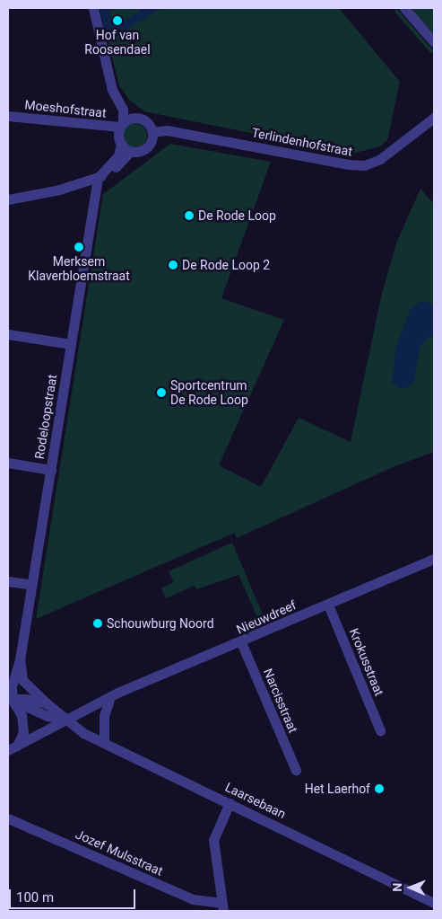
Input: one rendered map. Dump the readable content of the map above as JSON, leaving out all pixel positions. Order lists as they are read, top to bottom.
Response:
{
  "streets": {
    "street": [
      "Moeshofstraat",
      "Terlindenhofstraat",
      "Rodeloopstraat",
      "Nieuwdreef",
      "Krokusstraat",
      "Narcisstraat",
      "Laarsebaan",
      "Jozef Mulsstraat"
    ]
  },
  "crossings": [
    ["Moeshofstraat", "Terlindenhofstraat"],
    ["Rodeloopstraat", "Laarsebaan"],
    ["Nieuwdreef", "Krokusstraat"],
    ["Nieuwdreef", "Narcisstraat"],
    ["Nieuwdreef", "Laarsebaan"]
  ],
  "places": [
    "Hof van Roosendael",
    "De Rode Loop",
    "Merksem Klaverbloemstraat",
    "De Rode Loop 2",
    "Sportcentrum De Rode Loop",
    "Schouwburg Noord",
    "Het Laerhof"
  ],
  "scale_bar": "100 m",
  "north": "left"
}
